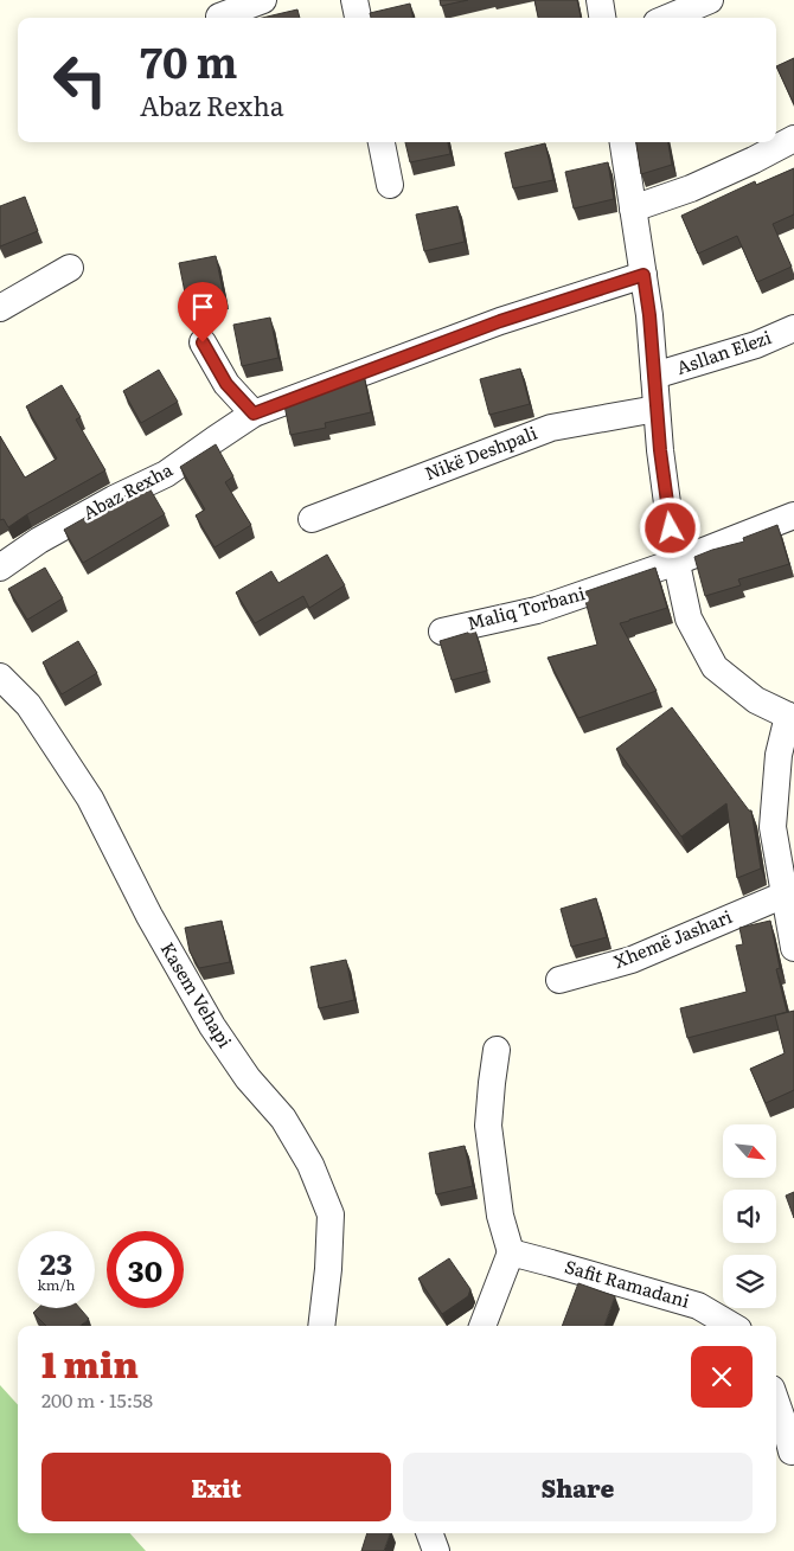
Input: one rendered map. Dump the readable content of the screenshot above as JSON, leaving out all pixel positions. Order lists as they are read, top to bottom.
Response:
{
  "streets": {
    "street": [
      "Asllan Elezi",
      "Nikë Deshpali",
      "Abaz Rexha",
      "Maliq Torbani",
      "Xhemë Jashari",
      "Kasem Vehapi",
      "Safit Ramadani"
    ]
  },
  "north": "bottom right",
  "page": {
    "turn": ["70 m", "Abaz Rexha"],
    "speed": "23 km/h",
    "limit": "30",
    "heading": ["1 min", "200 m · 15:58"],
    "buttons": ["Exit", "Share"]
  }
}
